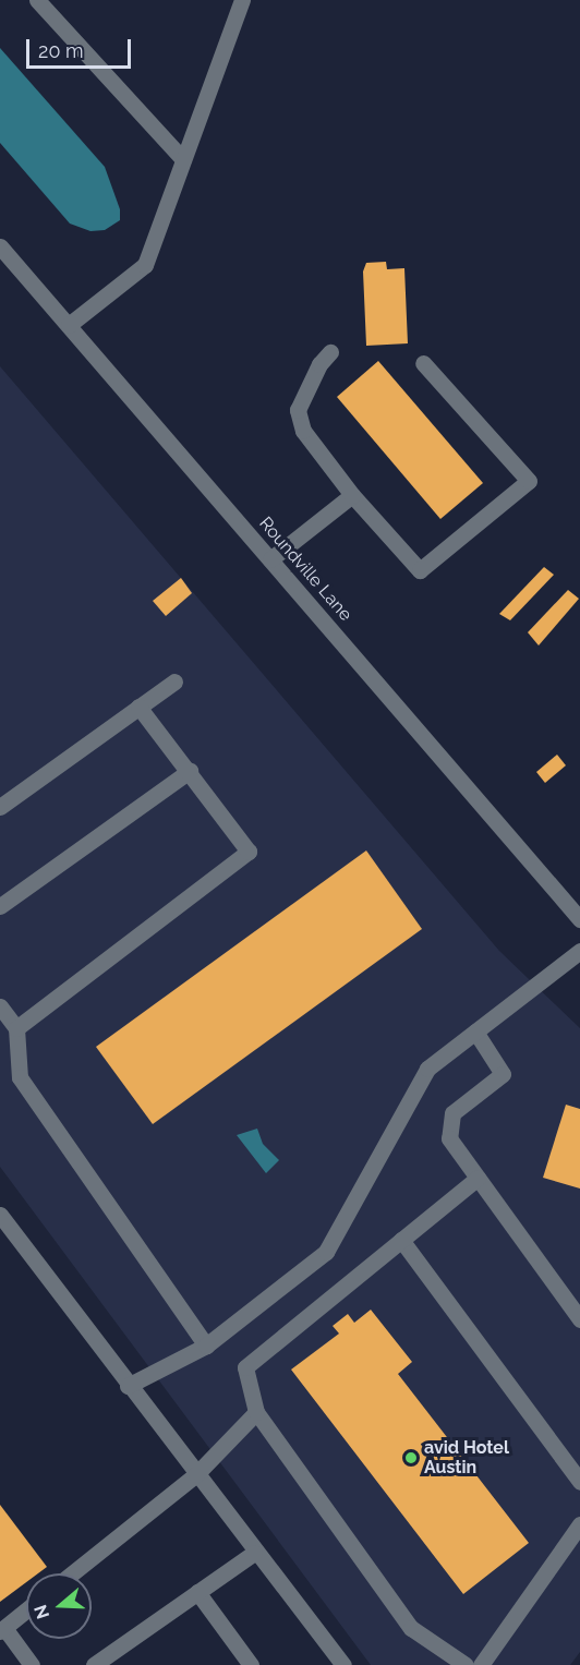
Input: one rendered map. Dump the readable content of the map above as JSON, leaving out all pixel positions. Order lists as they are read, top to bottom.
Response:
{
  "streets": {
    "street": ["Roundville Lane"]
  },
  "places": ["avid Hotel Austin"],
  "scale_bar": "20 m",
  "north": "left"
}
